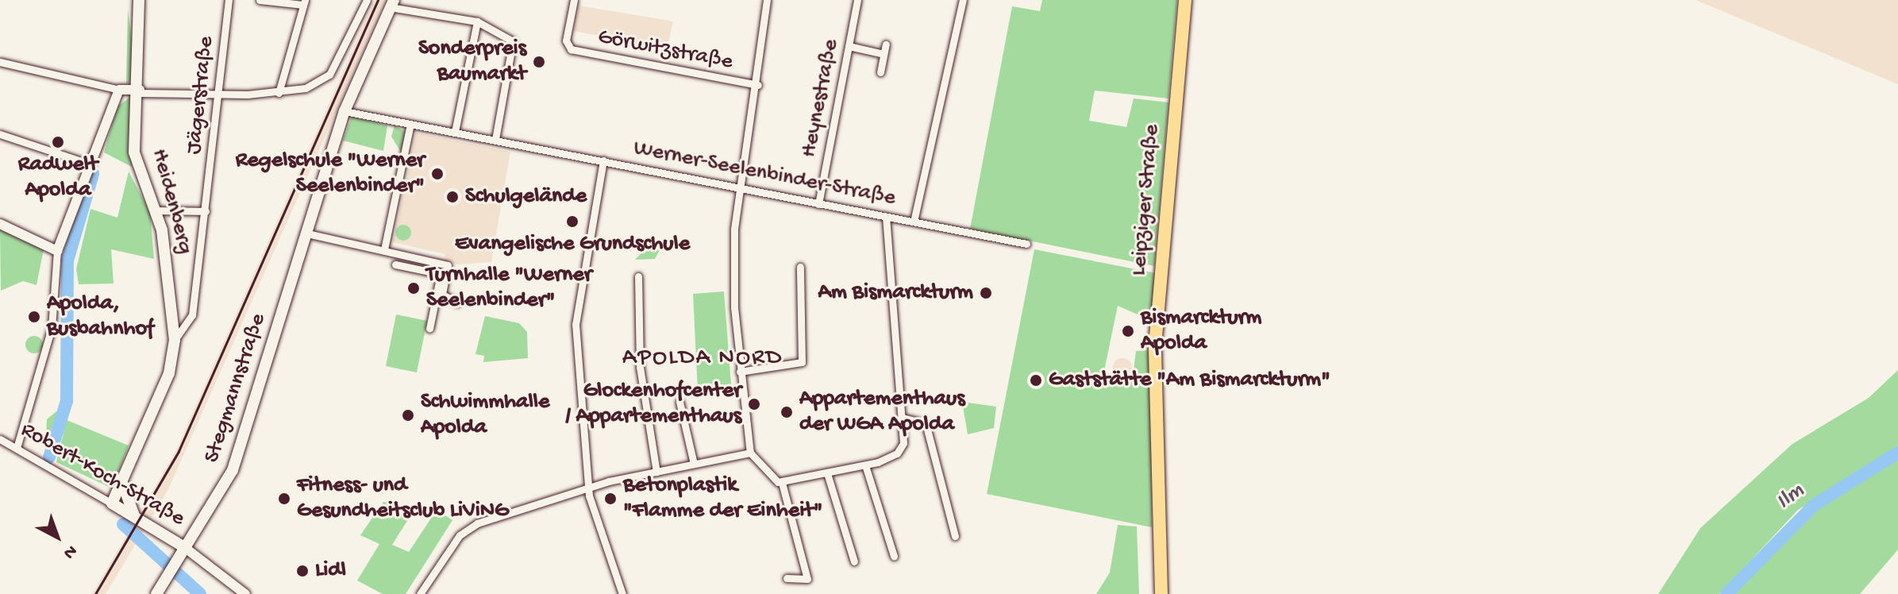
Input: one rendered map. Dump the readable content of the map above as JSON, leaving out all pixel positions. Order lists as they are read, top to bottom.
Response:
{
  "streets": {
    "main road": [
      "Leipziger Straße",
      "Heidenberg",
      "Stegmannstraße",
      "Robert-Koch-Straße"
    ],
    "street": [
      "Görwitzstraße",
      "Jägerstraße",
      "Heynestraße",
      "Werner-Seelenbinder-Straße"
    ]
  },
  "crossings": [
    ["Jägerstraße", "Heidenberg"],
    ["Heynestraße", "Werner-Seelenbinder-Straße"],
    ["Werner-Seelenbinder-Straße", "Stegmannstraße"],
    ["Heidenberg", "Robert-Koch-Straße"],
    ["Stegmannstraße", "Robert-Koch-Straße"]
  ],
  "districts": ["APOLDA NORD"],
  "water": ["Ilm"],
  "places": [
    "Sonderpreis Baumarkt",
    "Radwelt Apolda",
    "Regelschule \"Werner Seelenbinder\"",
    "Schulgelände",
    "Evangelische Grundschule",
    "Turnhalle \"Werner Seelenbinder\"",
    "Am Bismarckturm",
    "Apolda, Busbahnhof",
    "Bismarckturm Apolda",
    "Gaststätte \"Am Bismarckturm\"",
    "Glockenhofcenter / Appartementhaus",
    "Appartementhaus der WGA Apolda",
    "Schwimmhalle Apolda",
    "Fitness- und Gesundheitsclub LiViNG",
    "Betonplastik \"Flamme der Einheit\"",
    "Lidl"
  ],
  "north": "bottom right"
}
